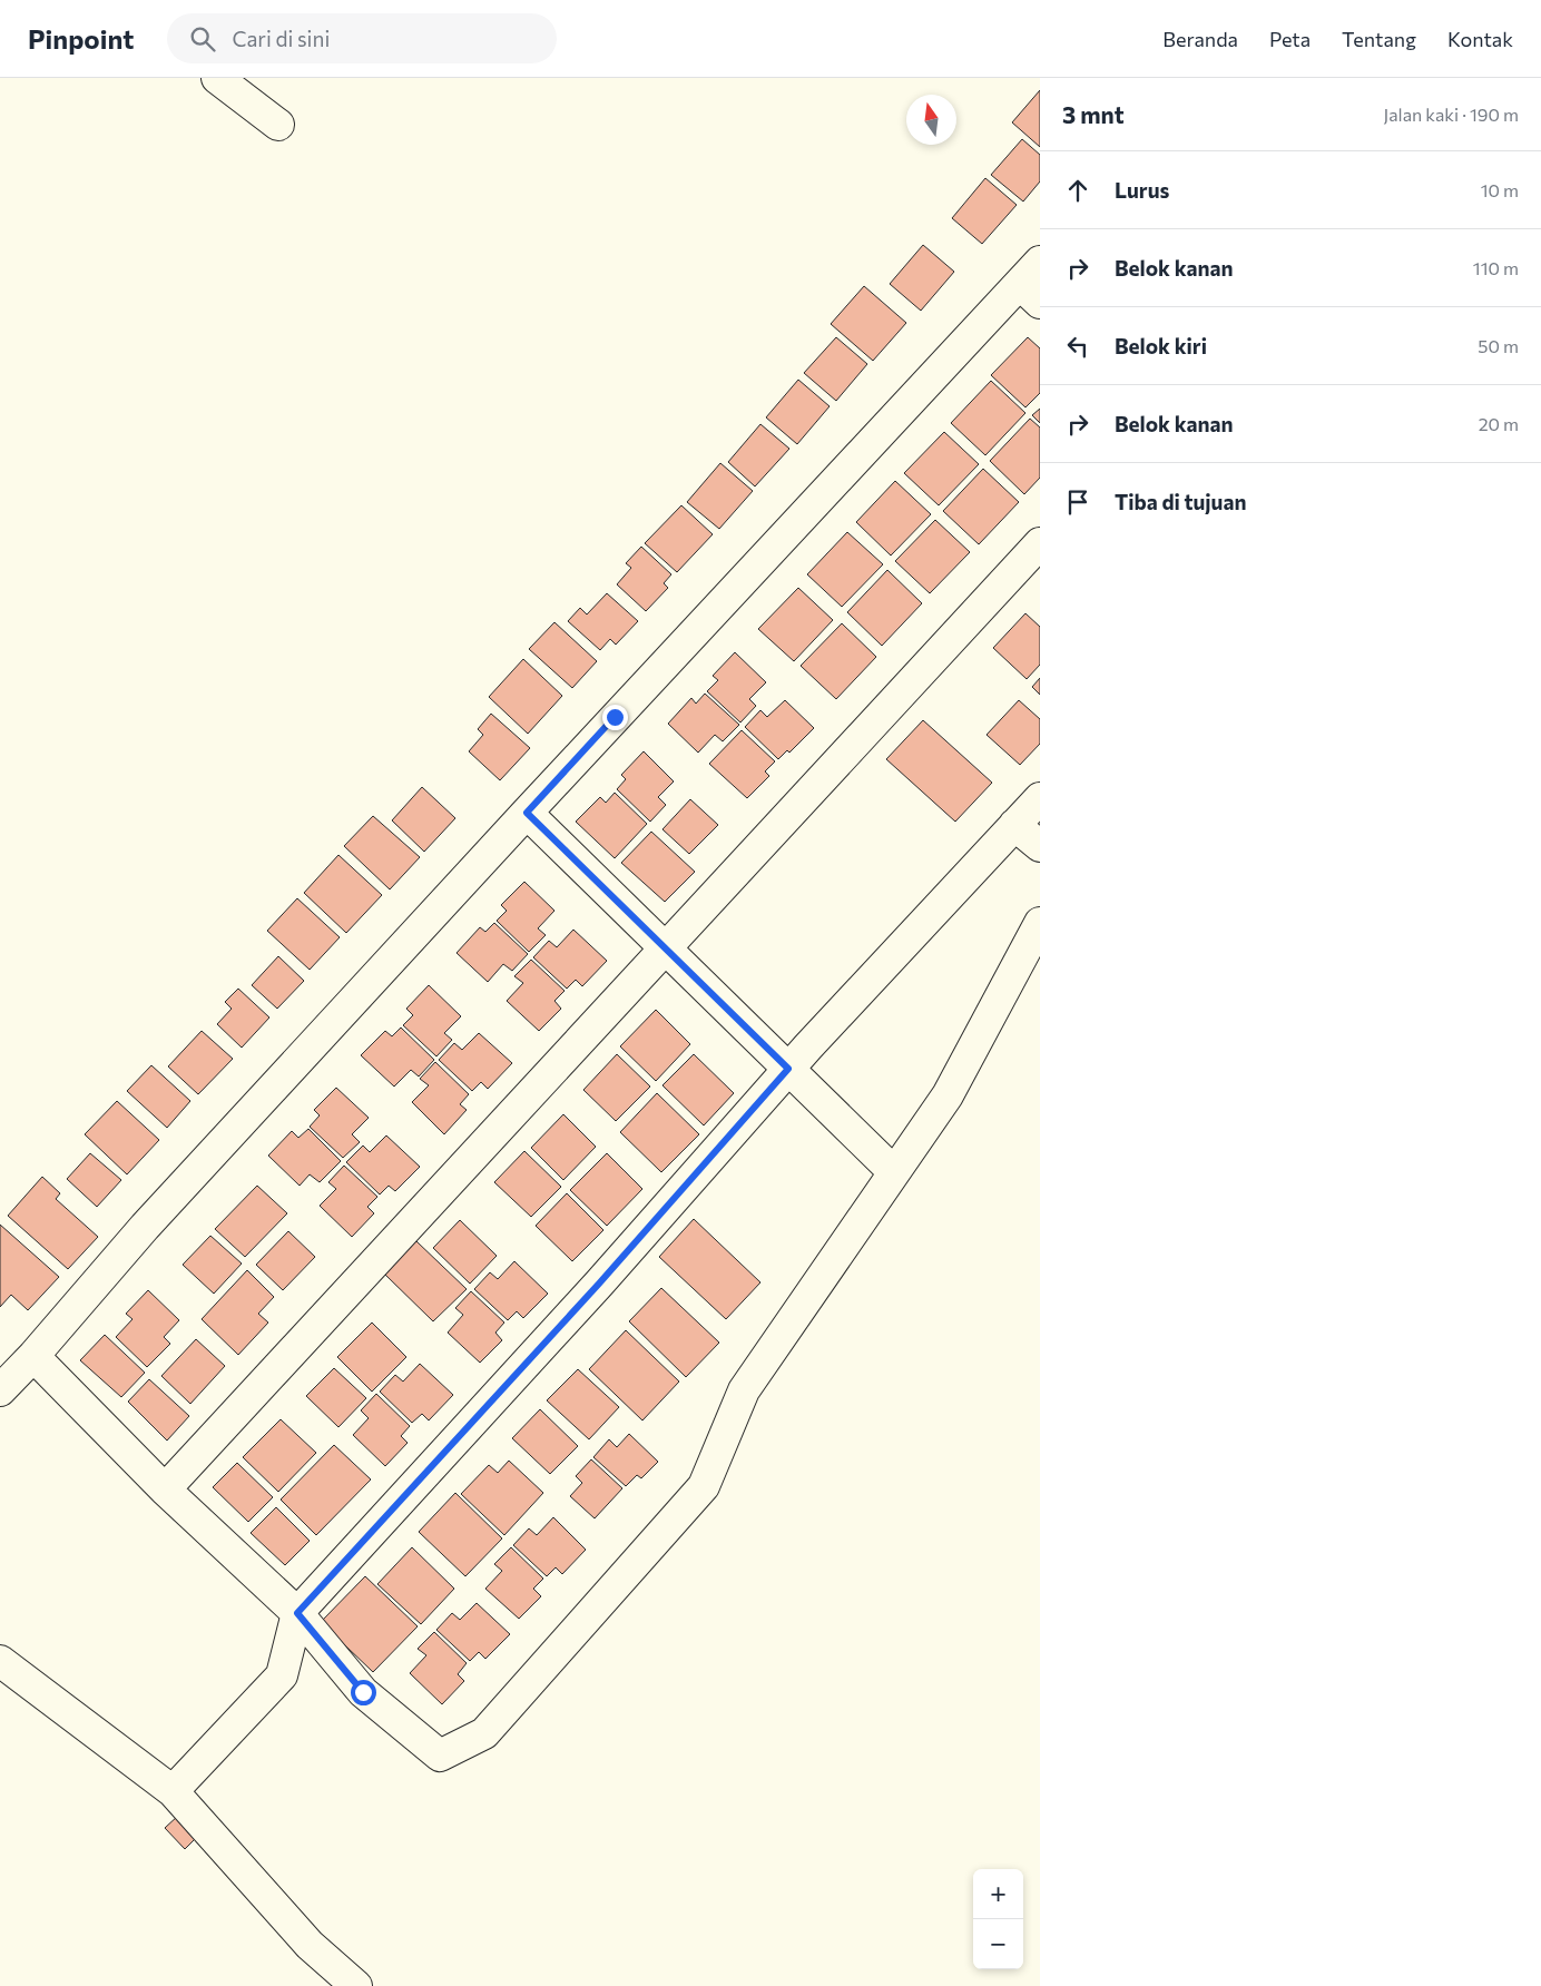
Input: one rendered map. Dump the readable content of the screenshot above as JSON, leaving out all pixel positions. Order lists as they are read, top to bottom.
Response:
{
  "north": "top",
  "page": {
    "header": "Pinpoint",
    "search": "Cari di sini",
    "nav": [
      "Beranda",
      "Peta",
      "Tentang",
      "Kontak"
    ],
    "heading": ["3 mnt", "Jalan kaki · 190 m"],
    "list": [
      ["Lurus", "10 m"],
      ["Belok kanan", "110 m"],
      ["Belok kiri", "50 m"],
      ["Belok kanan", "20 m"],
      "Tiba di tujuan"
    ],
    "map_buttons": ["+", "−"]
  }
}
